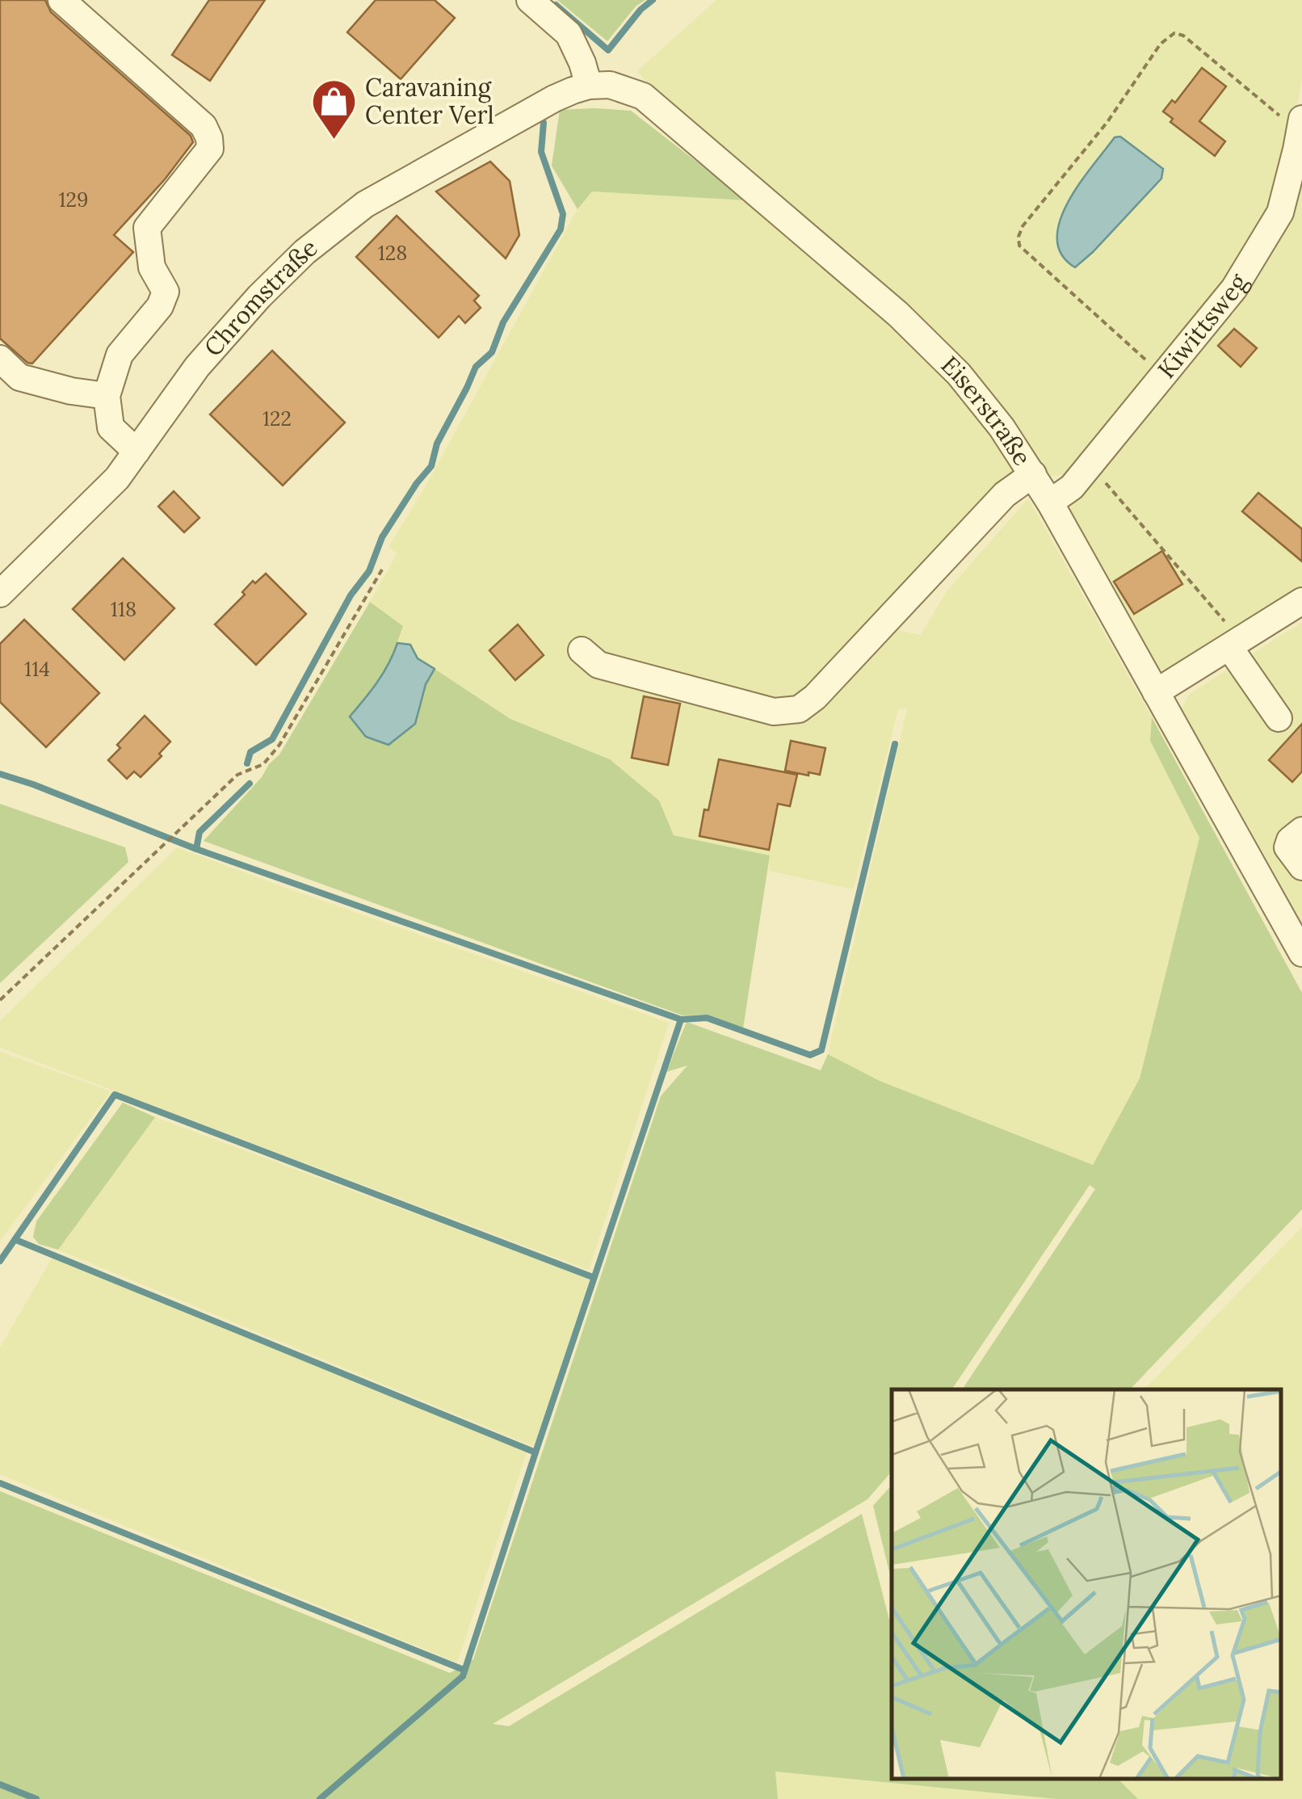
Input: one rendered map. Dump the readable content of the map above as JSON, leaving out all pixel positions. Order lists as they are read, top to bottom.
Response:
{
  "streets": {
    "street": ["Chromstraße", "Kiwittsweg", "Eiserstraße"]
  },
  "crossings": [
    ["Chromstraße", "Eiserstraße"],
    ["Kiwittsweg", "Eiserstraße"]
  ],
  "places": {
    "shop": ["Caravaning Center Verl"]
  },
  "house_numbers": [
    "129",
    "128",
    "122",
    "118",
    "114"
  ]
}
